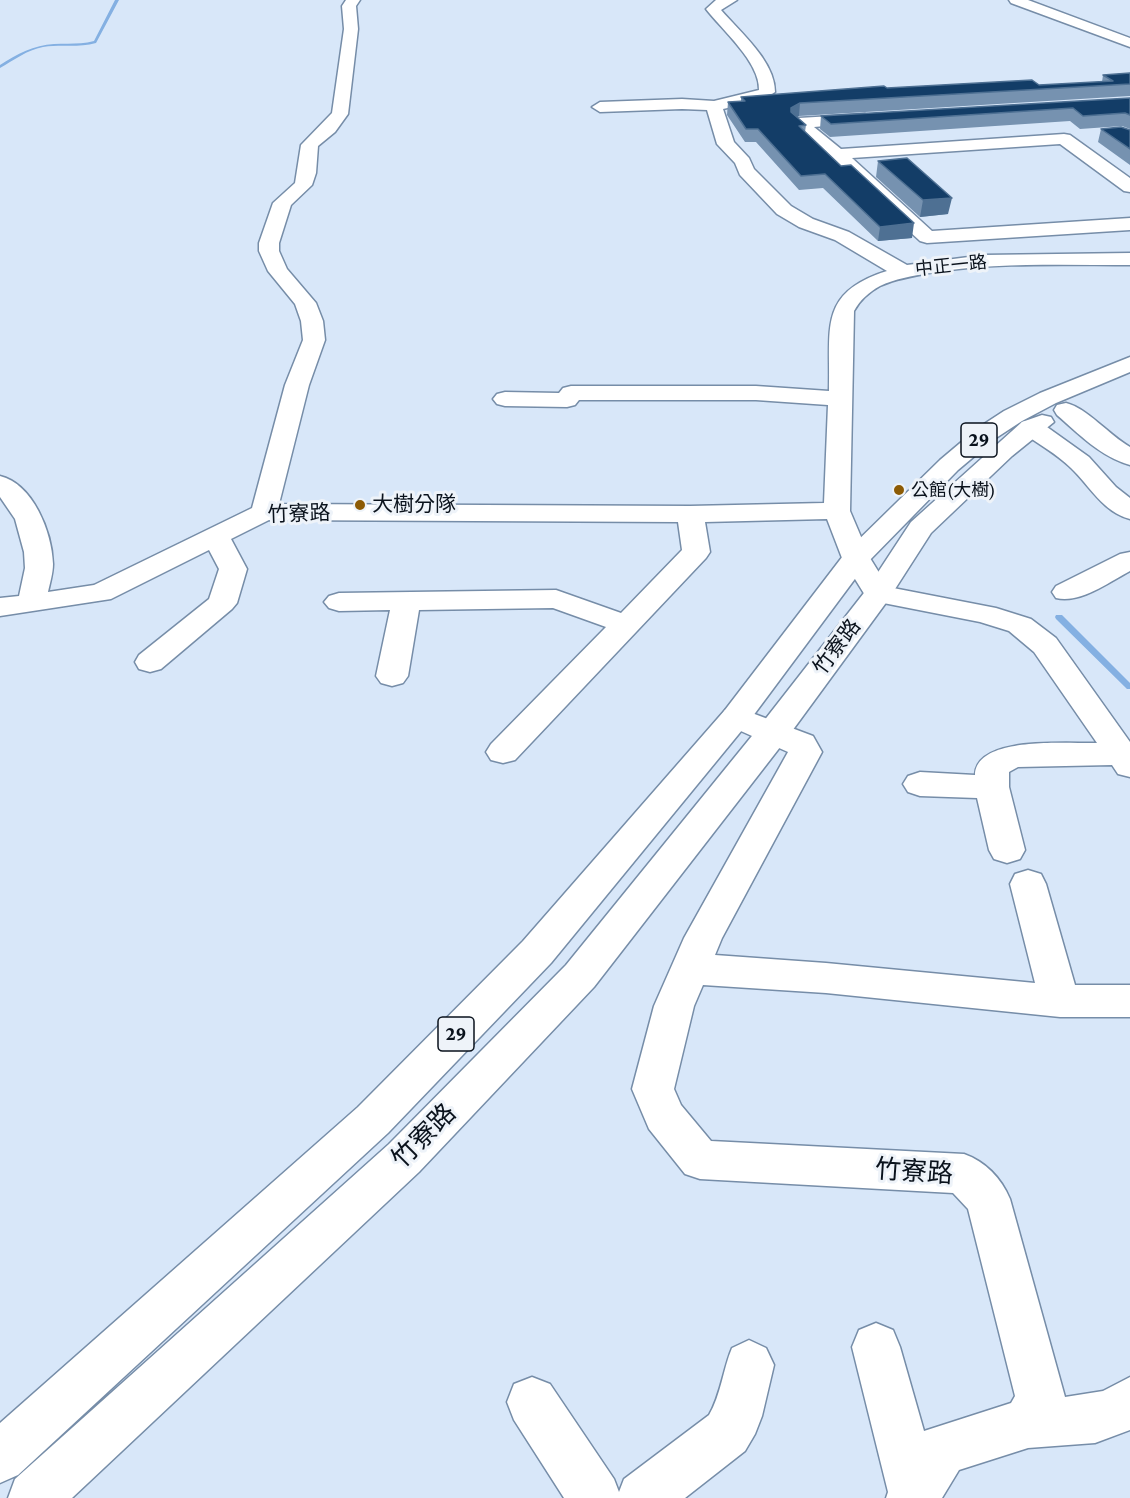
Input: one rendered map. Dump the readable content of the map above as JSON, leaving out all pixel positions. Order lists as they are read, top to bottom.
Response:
{
  "streets": {
    "street": ["中正一路", "29", "竹寮路"]
  },
  "crossings": [
    ["中正一路", "竹寮路"],
    ["29", "竹寮路"]
  ],
  "places": ["公館(大樹)", "大樹分隊"]
}
